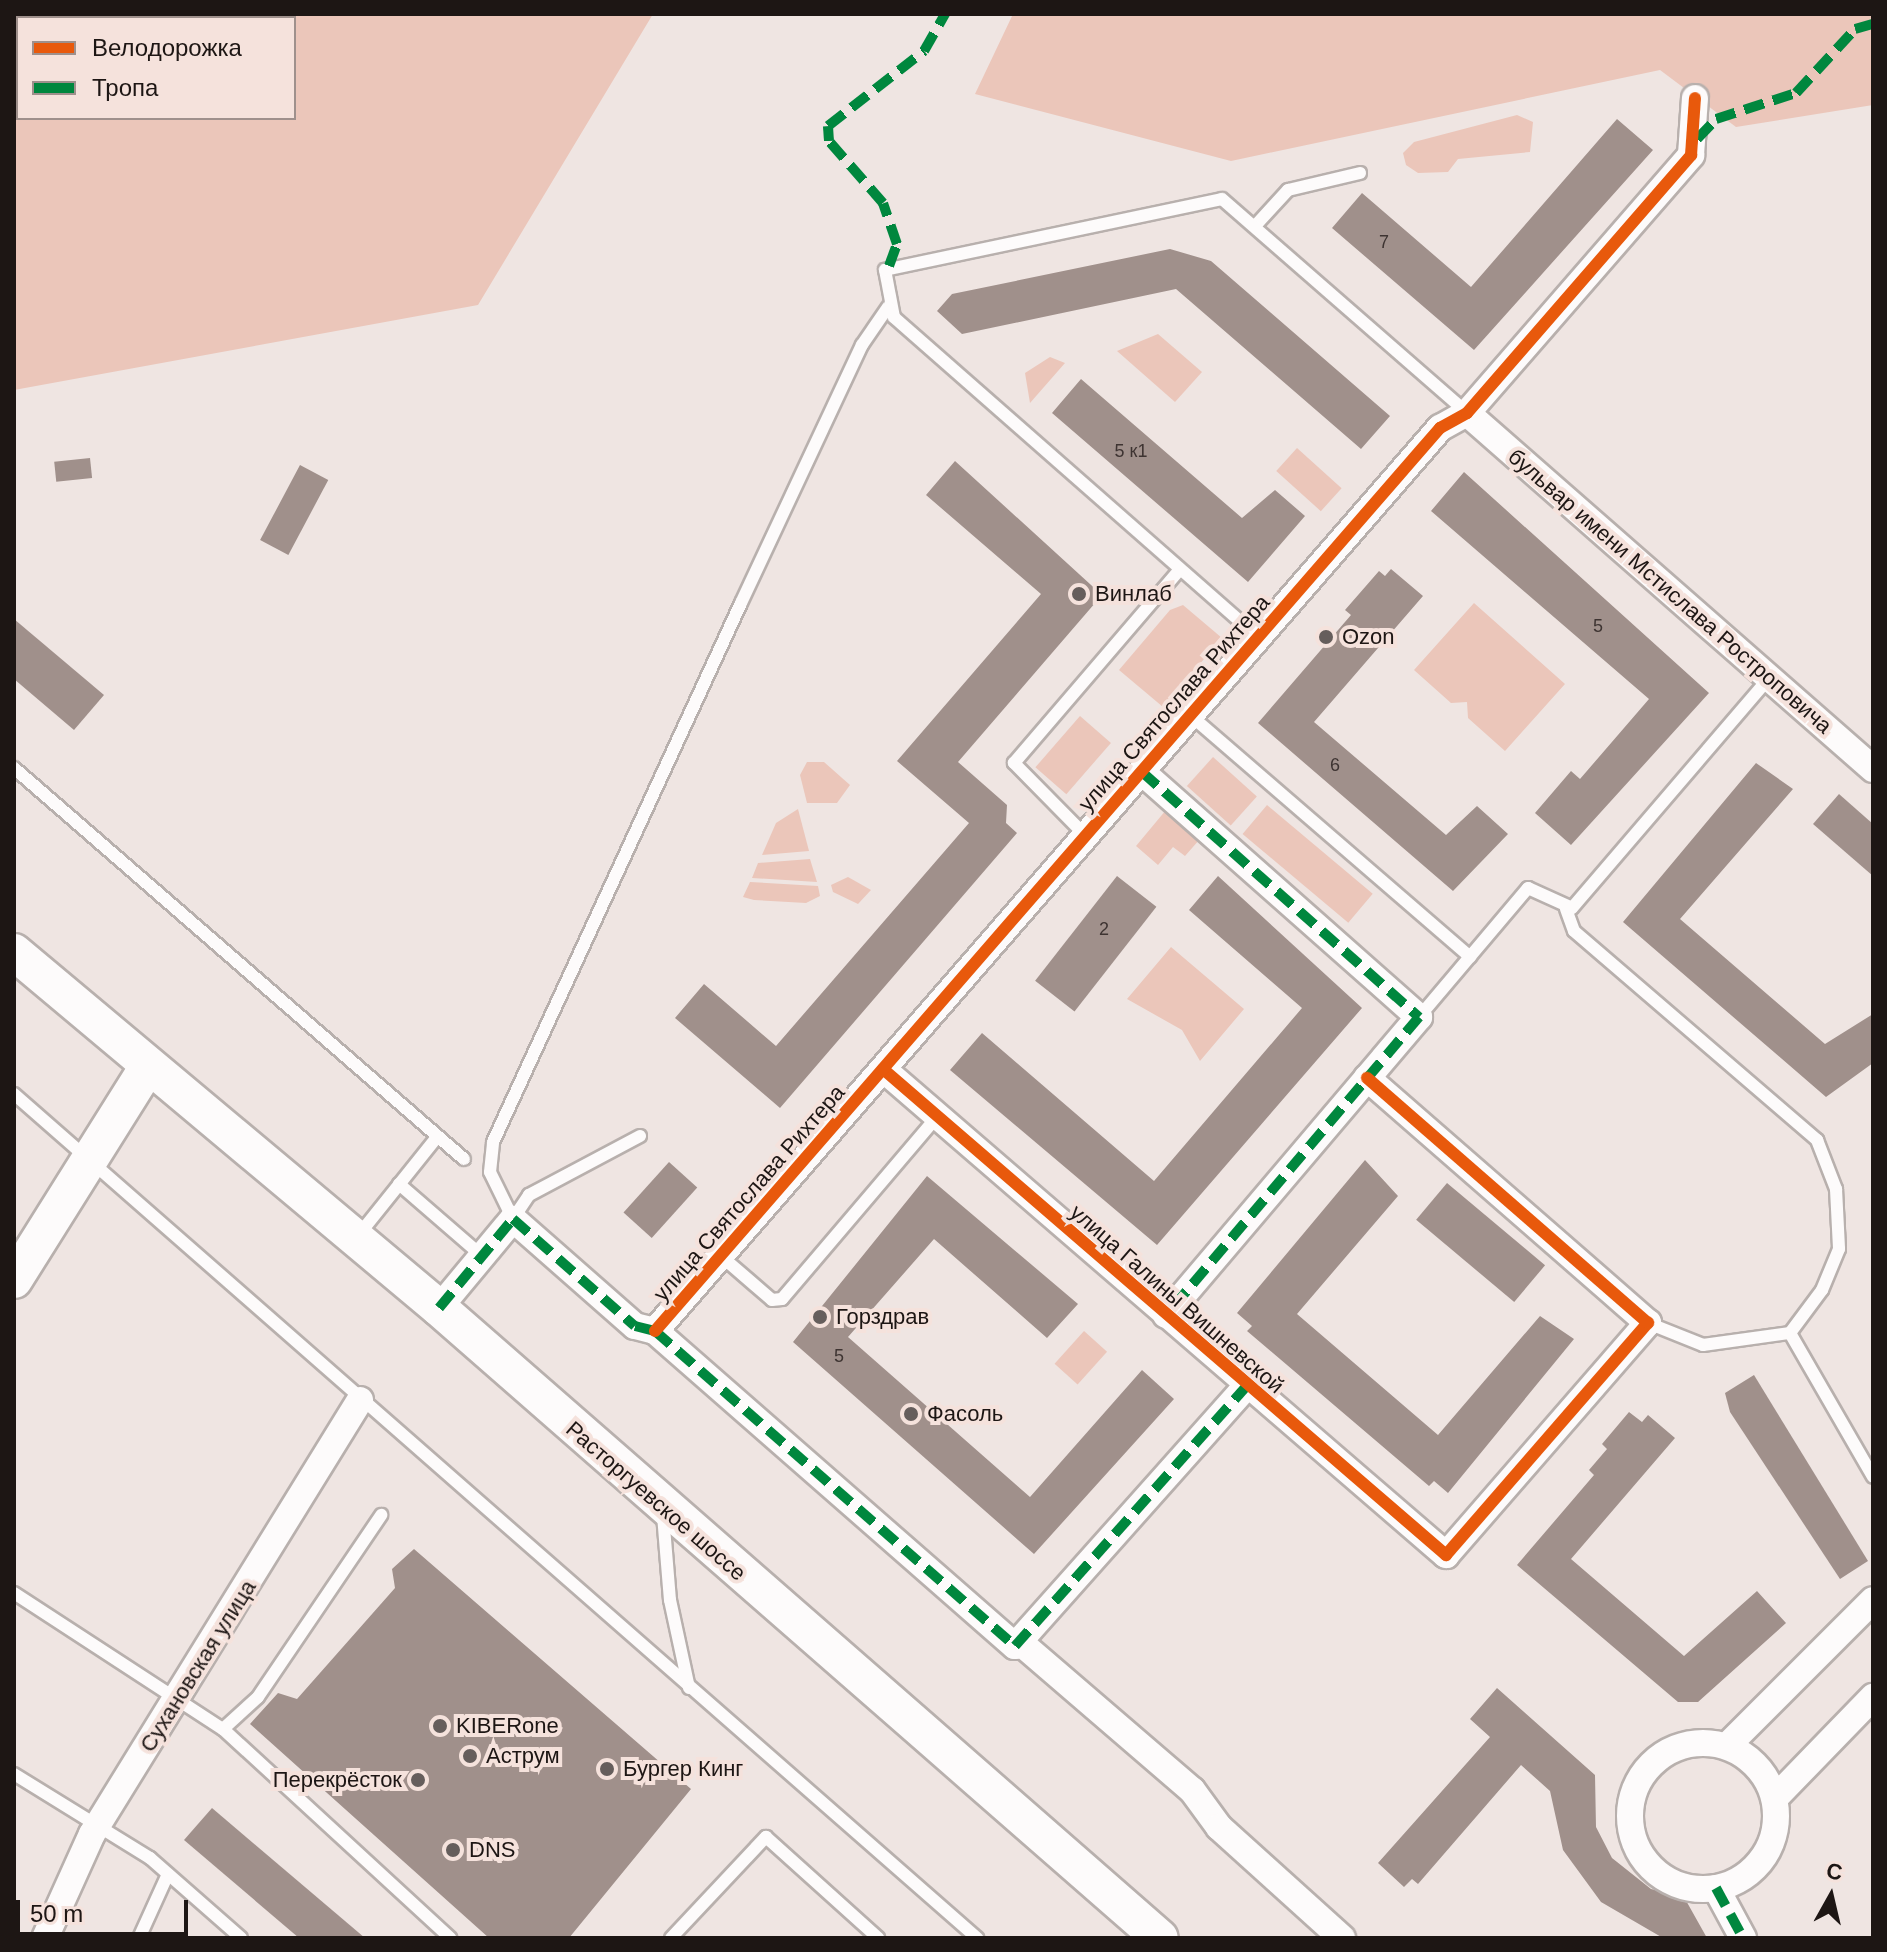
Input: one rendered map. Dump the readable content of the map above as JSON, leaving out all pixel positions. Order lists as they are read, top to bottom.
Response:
{
  "streets": {
    "main road": ["Расторгуевское шоссе"],
    "street": [
      "бульвар имени Мстислава Ростроповича",
      "улица Святослава Рихтера",
      "улица Галины Вишневской",
      "Сухановская улица"
    ]
  },
  "crossings": [
    ["бульвар имени Мстислава Ростроповича", "улица Святослава Рихтера"],
    ["улица Святослава Рихтера", "улица Галины Вишневской"]
  ],
  "places": [
    "Винлаб",
    "Ozon",
    "Горздрав",
    "Фасоль",
    "KIBERone",
    "Аструм",
    "Бургер Кинг",
    "Перекрёсток",
    "DNS"
  ],
  "house_numbers": [
    "7",
    "5 к1",
    "5",
    "6",
    "2",
    "5"
  ],
  "legend": ["Велодорожка", "Тропа"],
  "scale_bar": "50 m",
  "north": "top"
}
